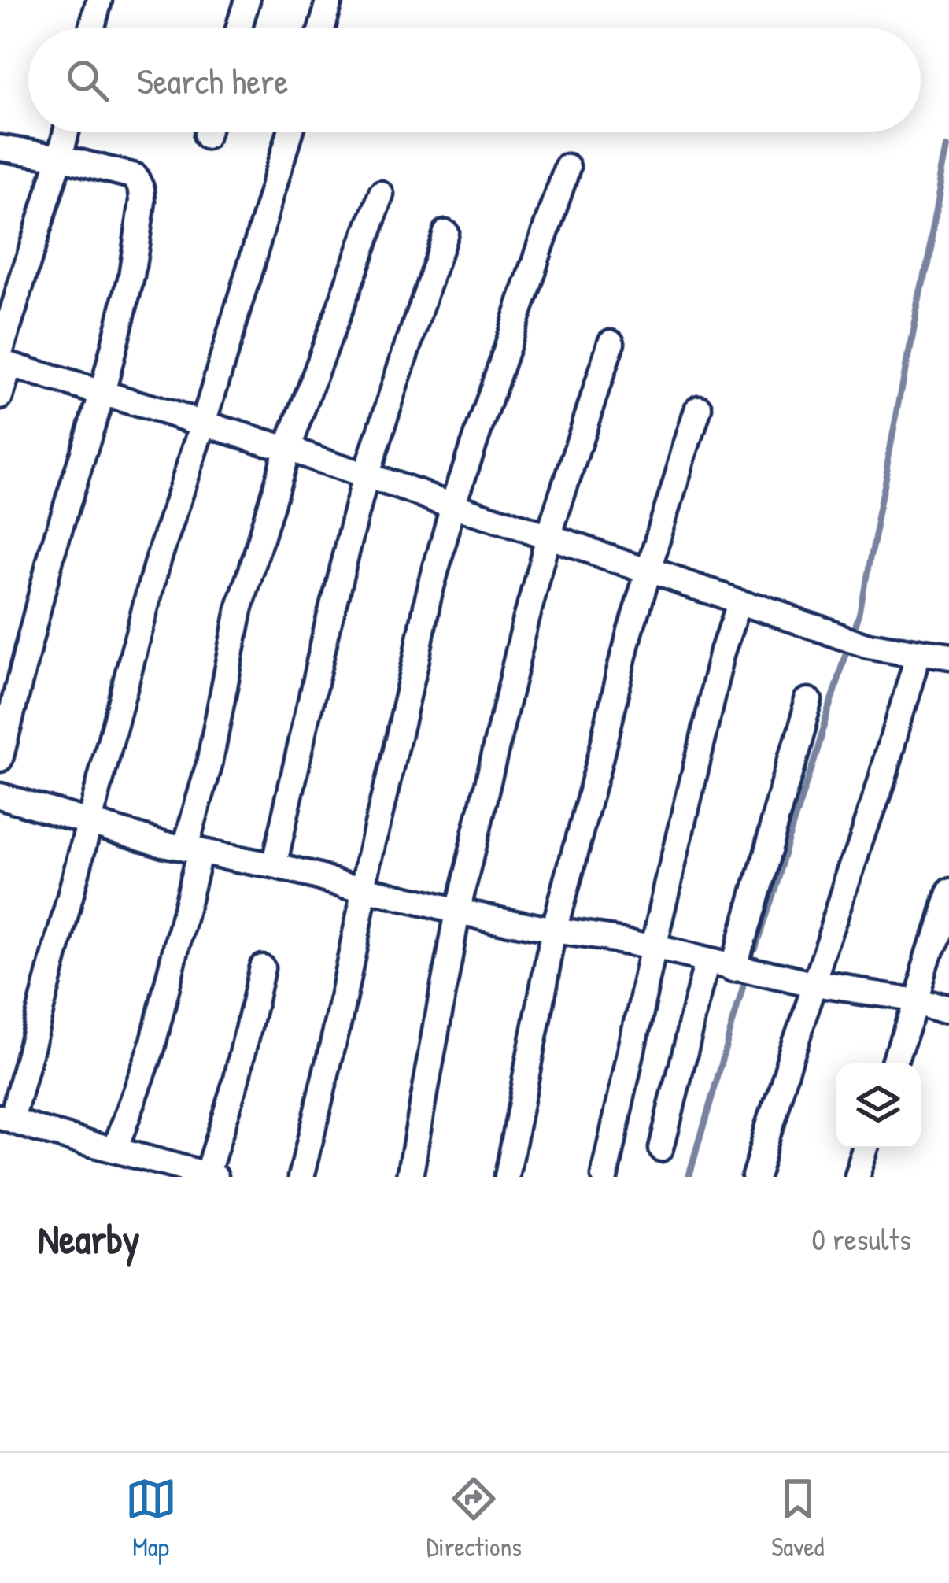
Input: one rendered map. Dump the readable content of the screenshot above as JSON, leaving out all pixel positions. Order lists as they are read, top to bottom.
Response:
{
  "page": {
    "search": "Search here",
    "heading": ["Nearby", "0 results"],
    "nav": ["Map", "Directions", "Saved"]
  }
}
